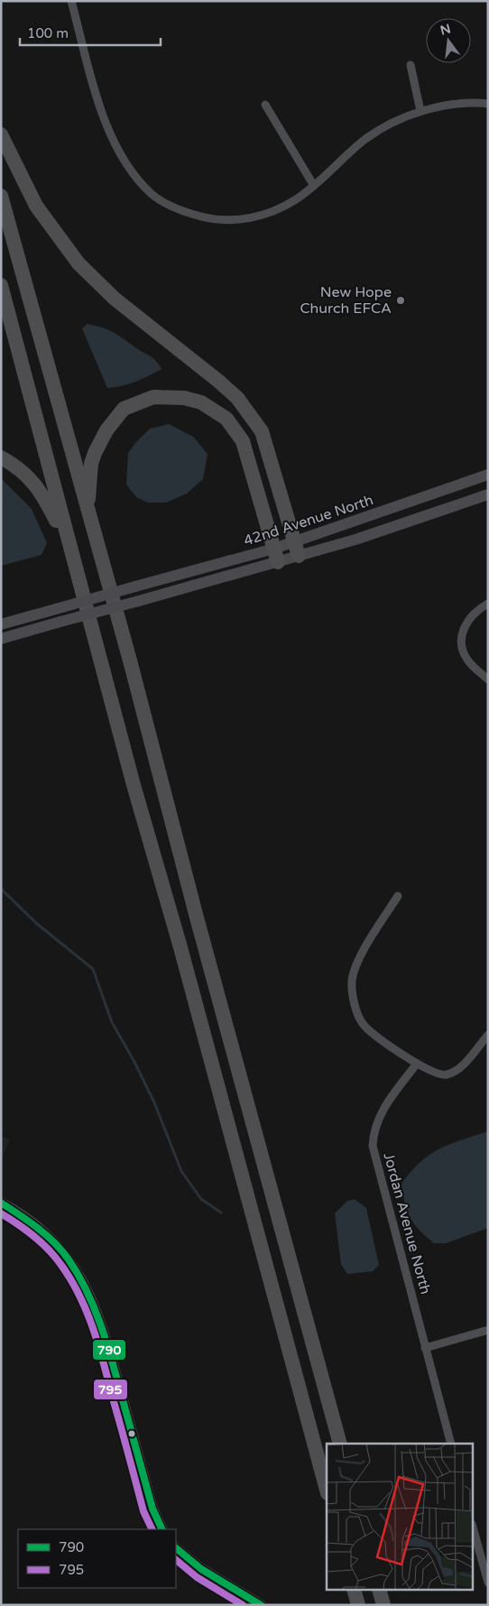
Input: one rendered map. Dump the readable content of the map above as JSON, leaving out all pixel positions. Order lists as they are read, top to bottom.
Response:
{
  "streets": {
    "main road": ["42nd Avenue North"],
    "street": ["Jordan Avenue North"]
  },
  "places": ["New Hope Church EFCA"],
  "lines": ["transit line 790", "transit line 795"],
  "legend": ["790", "795"],
  "scale_bar": "100 m",
  "north": "top"
}
